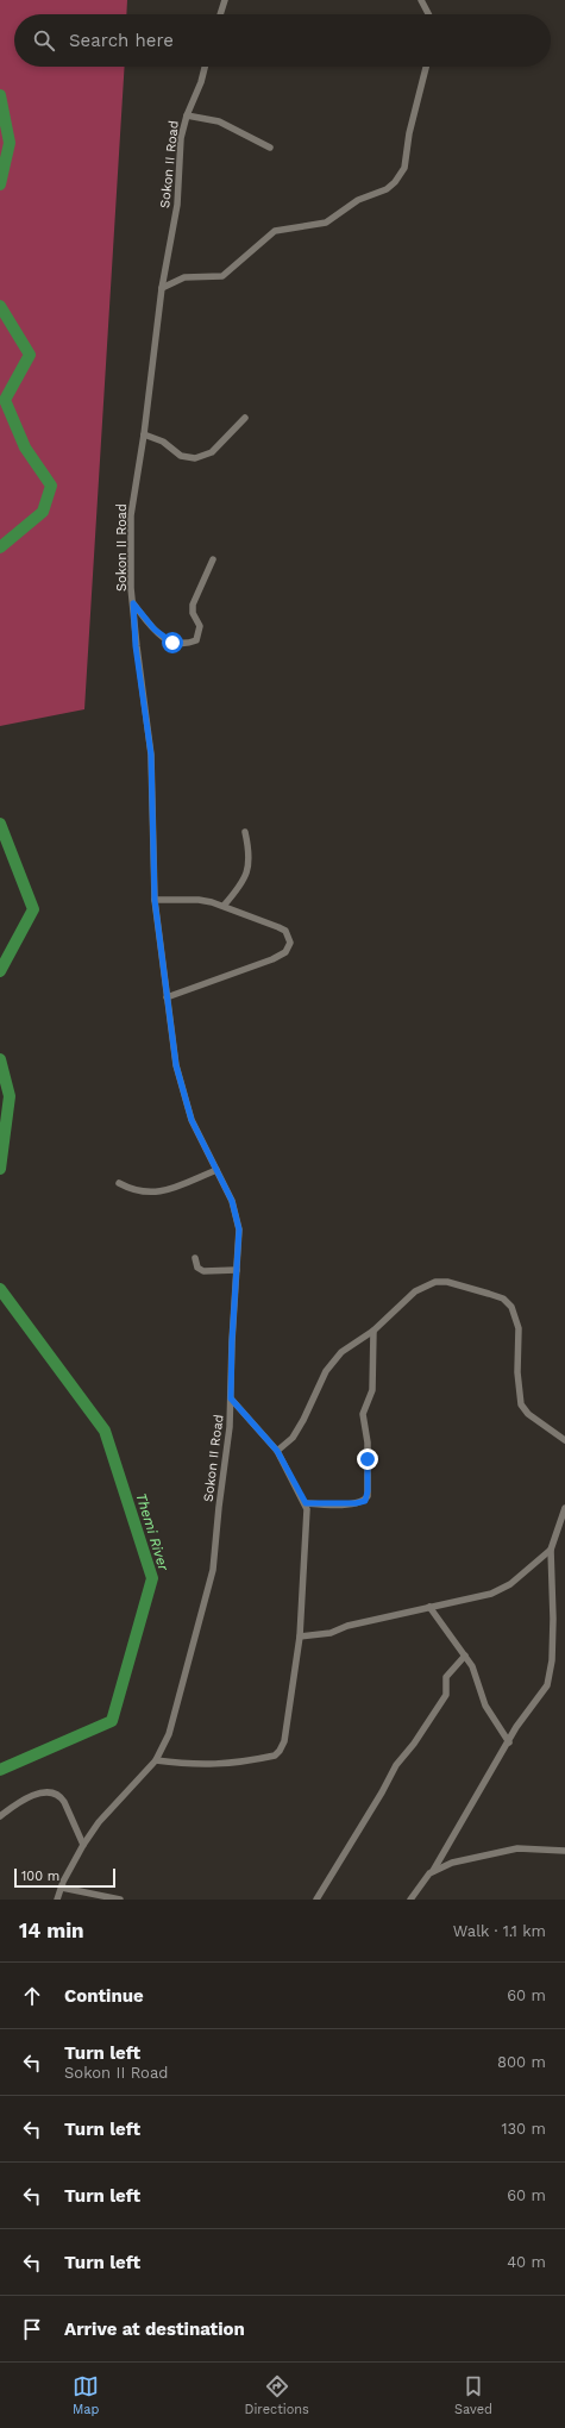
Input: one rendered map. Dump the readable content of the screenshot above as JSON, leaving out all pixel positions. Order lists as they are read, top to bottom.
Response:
{
  "streets": {
    "street": ["Sokon II Road"]
  },
  "water": ["Themi River"],
  "scale_bar": "100 m",
  "page": {
    "search": "Search here",
    "scale": "100 m",
    "heading": ["14 min", "Walk · 1.1 km"],
    "list": [
      ["Continue", "60 m"],
      ["Turn left", "Sokon II Road", "800 m"],
      ["Turn left", "130 m"],
      ["Turn left", "60 m"],
      ["Turn left", "40 m"],
      "Arrive at destination"
    ],
    "nav": ["Map", "Directions", "Saved"]
  }
}
